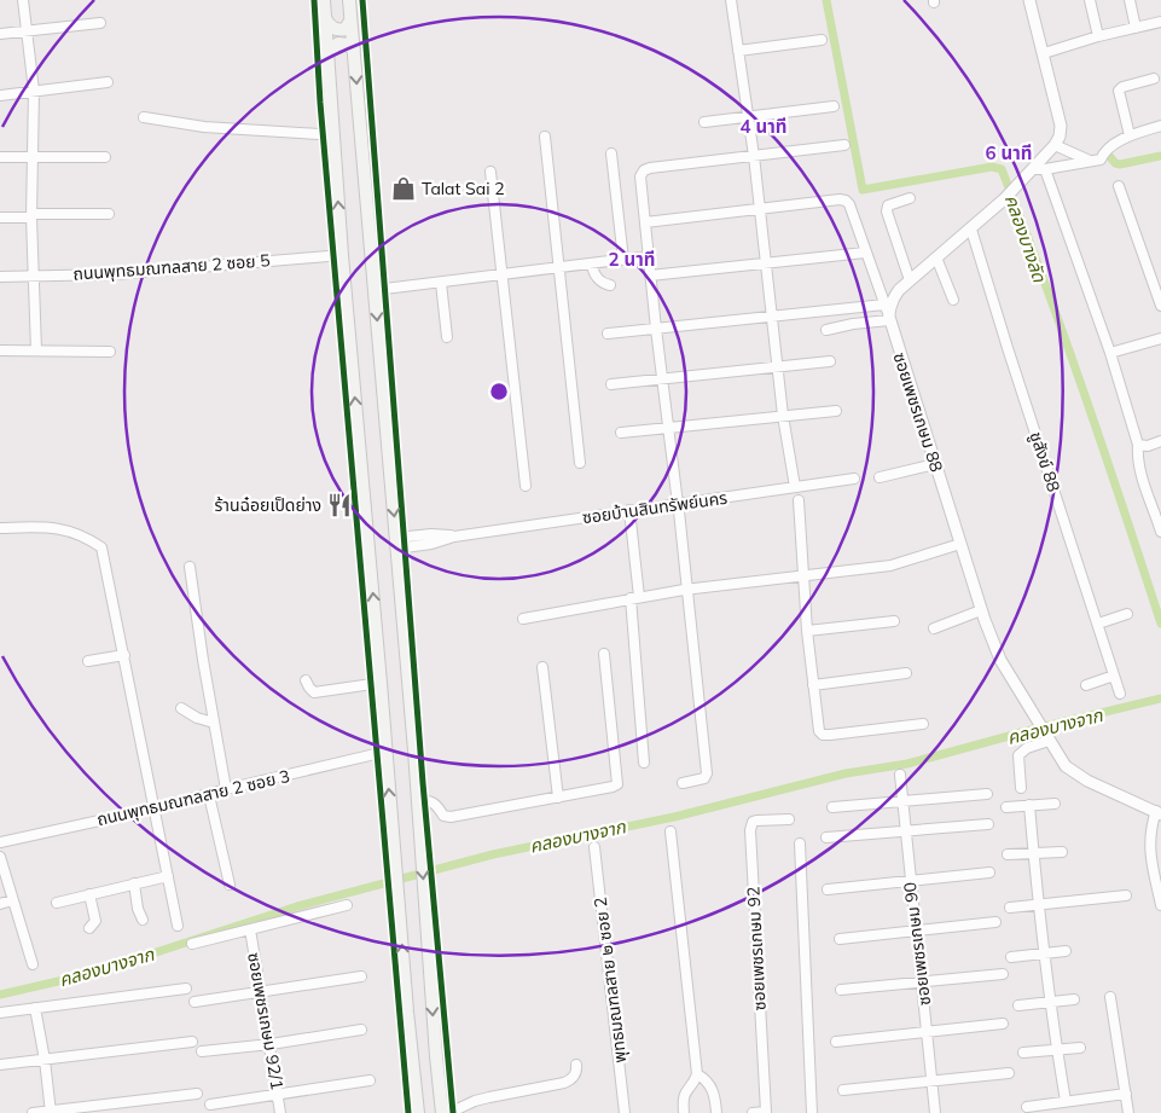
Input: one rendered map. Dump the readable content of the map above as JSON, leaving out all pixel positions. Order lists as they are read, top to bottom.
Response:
{
  "streets": {
    "street": [
      "ถนนพุทธมณฑลสาย 2 ซอย 5",
      "ซอยเพชรเกษม 88",
      "ชูสังข์ 88",
      "ซอยบ้านสินทรัพย์นคร",
      "ถนนพุทธมณฑลสาย 2 ซอย 3",
      "ซอยเพชรเกษม 90",
      "ซอยเพชรเกษม 92",
      "พุทธมณฑลสาย ๒ ซอย 2",
      "ซอยเพชรเกษม 92/1"
    ]
  },
  "water": ["คลองบางลัด", "คลองบางจาก"],
  "places": {
    "shop": ["Talat Sai 2"],
    "restaurant": ["ร้านฉ๋อยเป็ดย่าง"]
  },
  "rings": ["4 นาที", "6 นาที", "2 นาที"]
}
